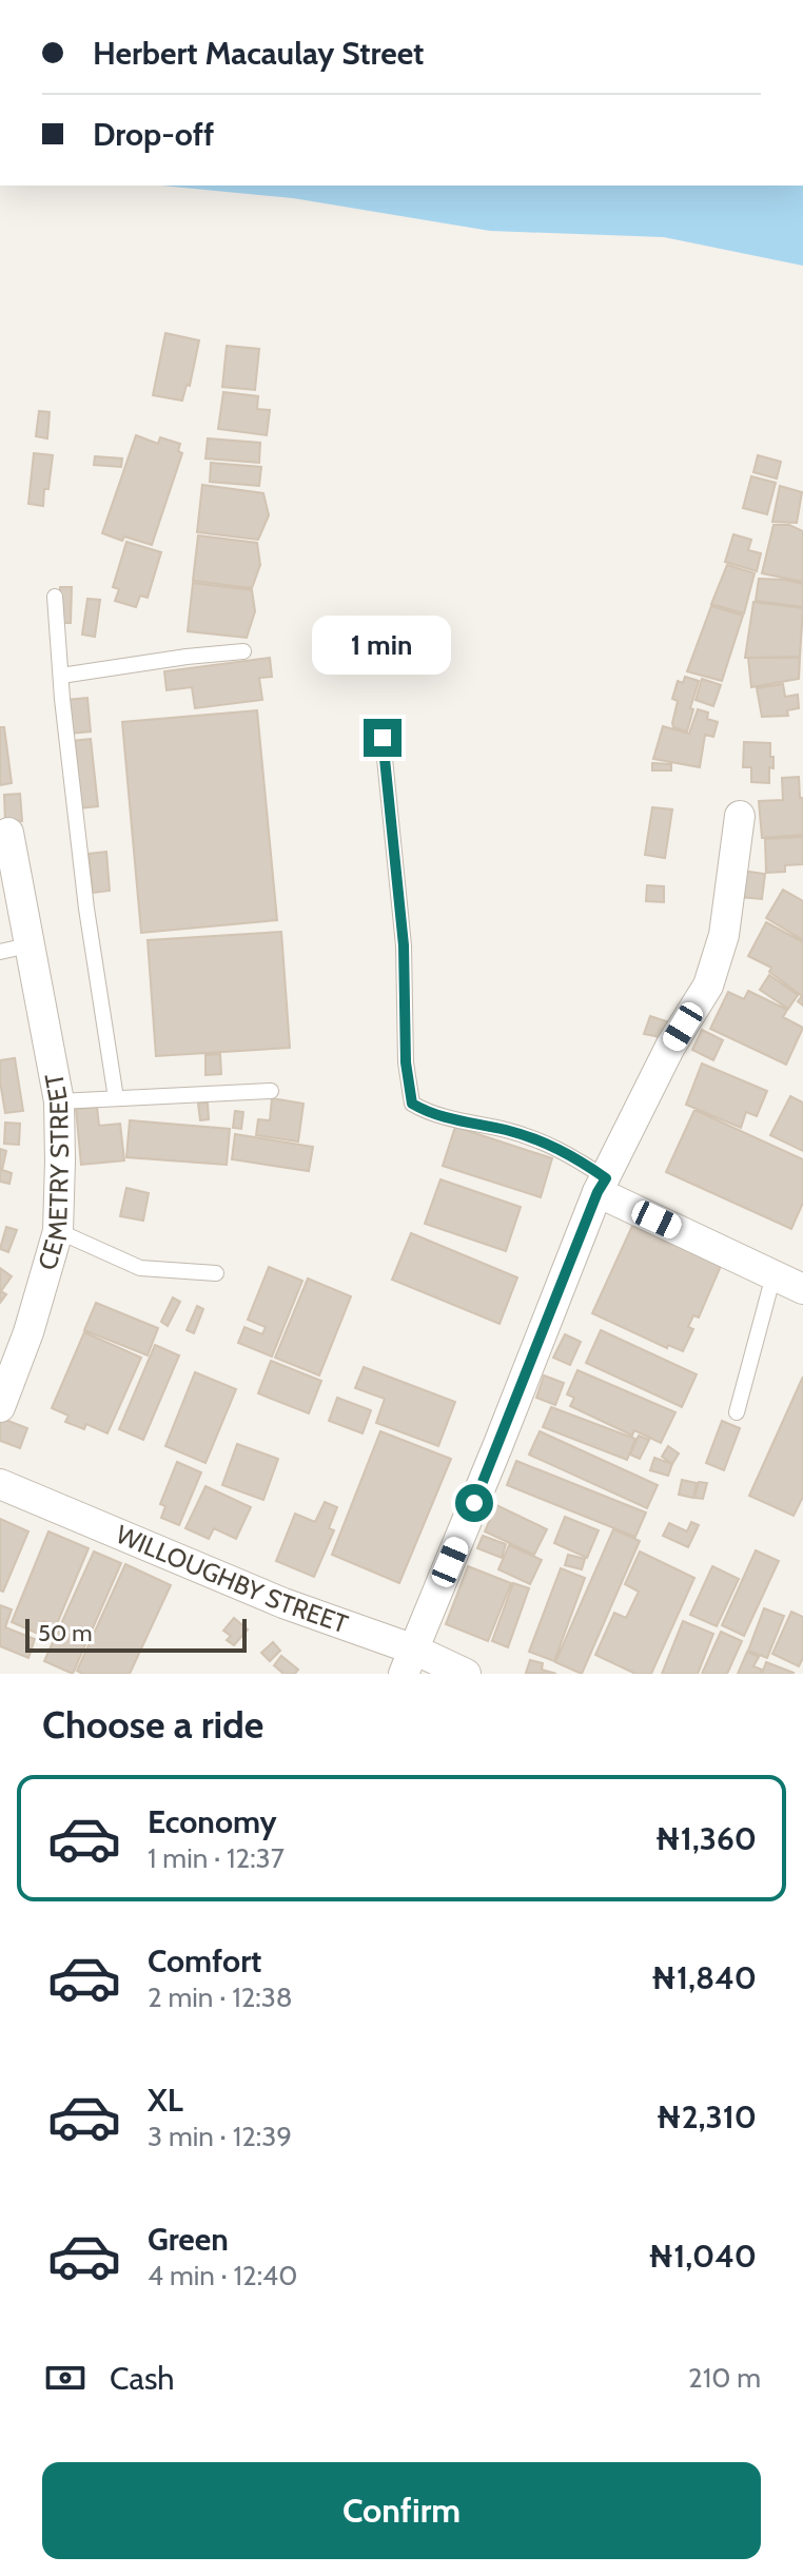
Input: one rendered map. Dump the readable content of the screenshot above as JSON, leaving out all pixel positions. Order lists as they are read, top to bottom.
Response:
{
  "streets": {
    "street": ["CEMETRY STREET", "WILLOUGHBY STREET"]
  },
  "scale_bar": "50 m",
  "page": {
    "banner": ["Herbert Macaulay Street", "Drop-off"],
    "bubble": "1 min",
    "scale": "50 m",
    "heading": "Choose a ride",
    "list": [
      {
        "name": "Economy",
        "note": "1 min · 12:37",
        "value": "₦1,360"
      },
      {
        "name": "Comfort",
        "note": "2 min · 12:38",
        "value": "₦1,840"
      },
      {
        "name": "XL",
        "note": "3 min · 12:39",
        "value": "₦2,310"
      },
      {
        "name": "Green",
        "note": "4 min · 12:40",
        "value": "₦1,040"
      }
    ],
    "pay": ["Cash", "210 m"],
    "buttons": "Confirm"
  }
}
